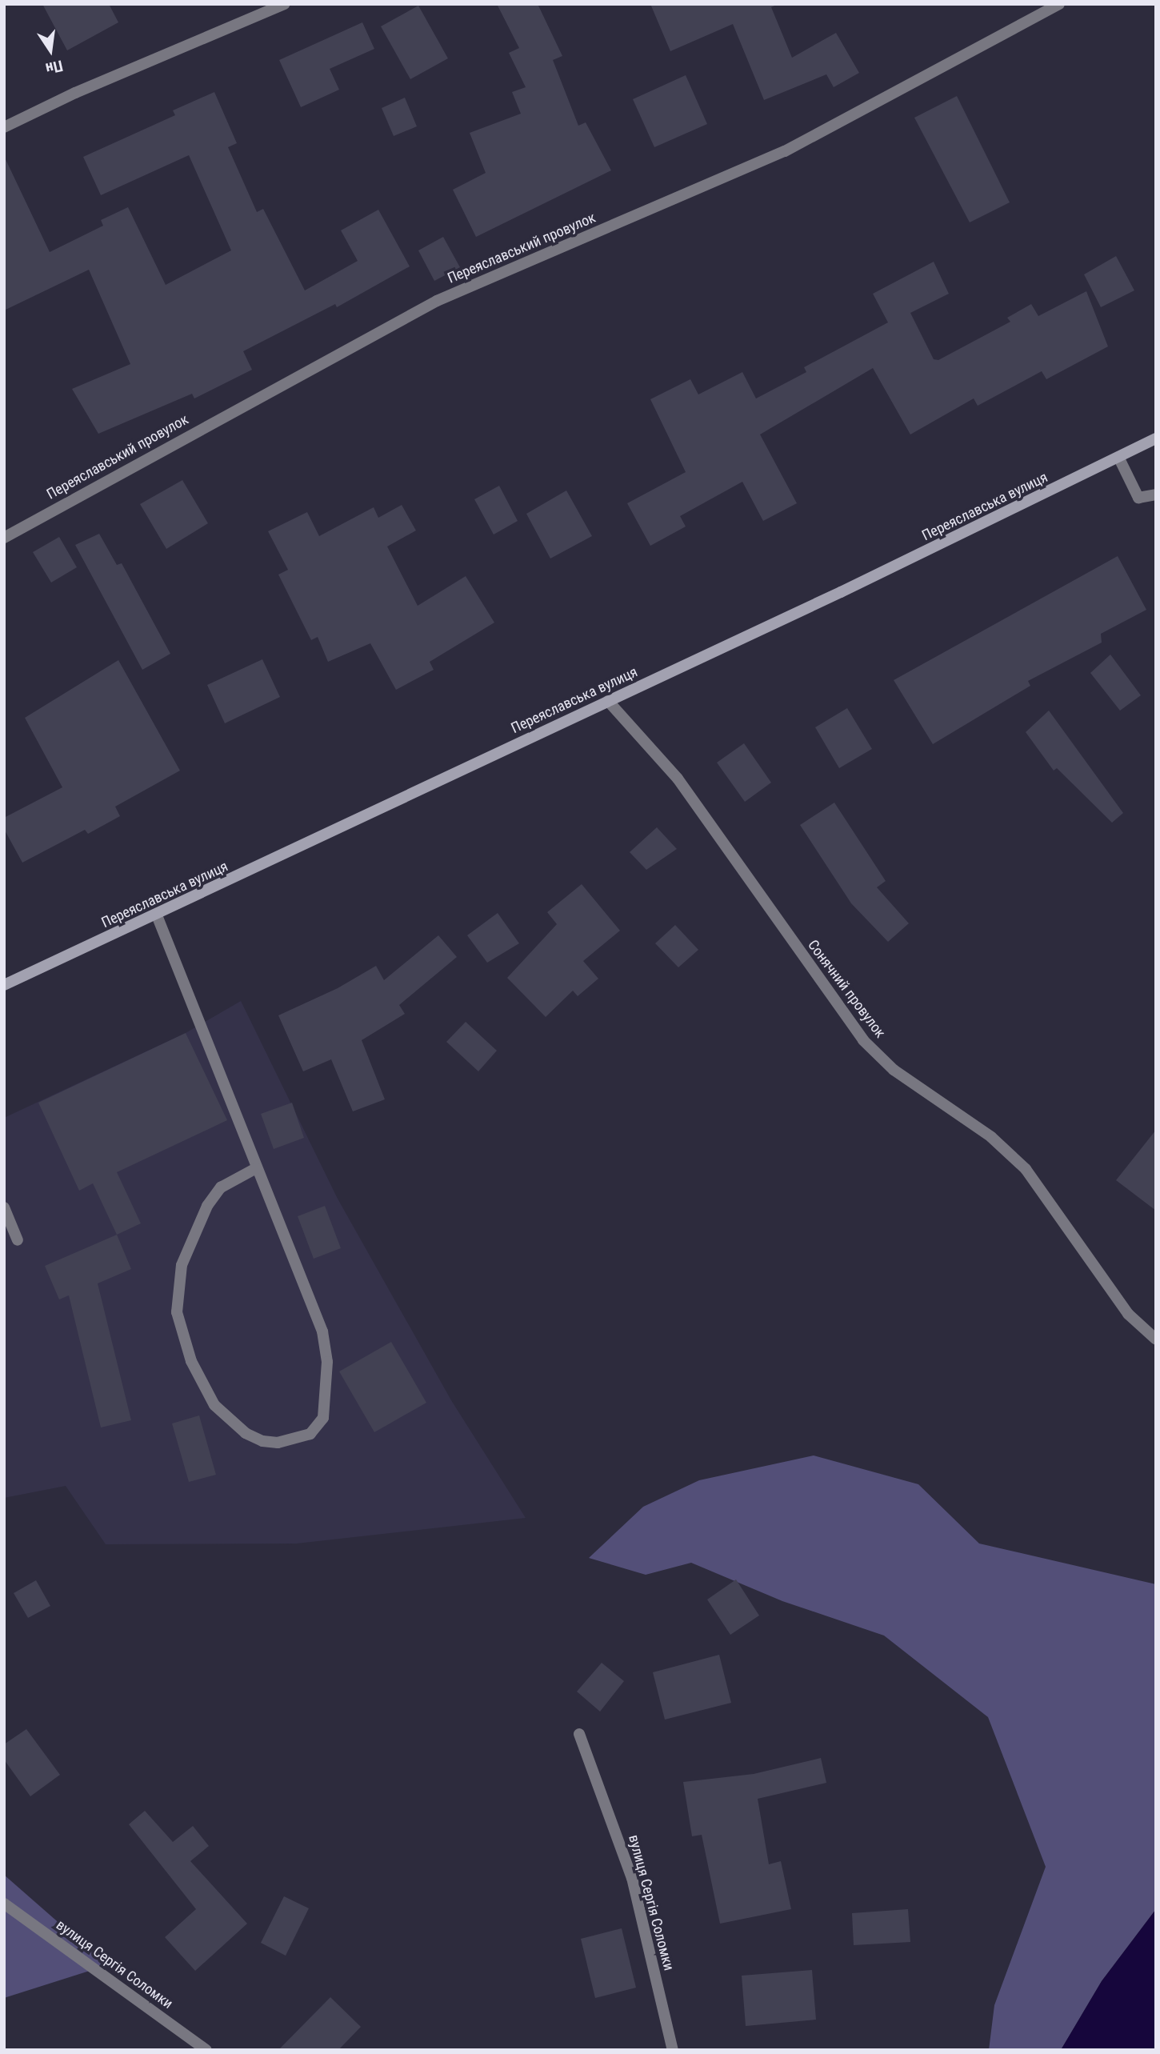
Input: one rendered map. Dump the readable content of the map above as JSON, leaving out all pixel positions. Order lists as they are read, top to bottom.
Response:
{
  "streets": {
    "main road": ["Переяславська вулиця"],
    "street": ["Переяславський провулок", "Сонячний провулок", "вулиця Сергія Соломки"]
  },
  "crossings": [
    ["Переяславська вулиця", "Сонячний провулок"]
  ],
  "north": "bottom"
}
